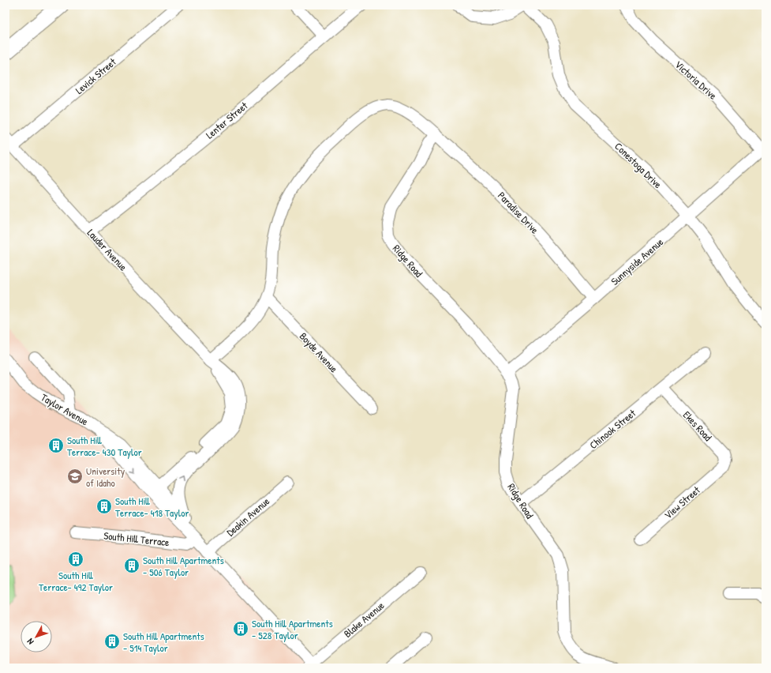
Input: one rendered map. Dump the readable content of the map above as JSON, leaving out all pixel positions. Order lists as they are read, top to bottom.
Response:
{
  "streets": {
    "street": [
      "Levick Street",
      "Victoria Drive",
      "Lenter Street",
      "Conestoga Drive",
      "Paradise Drive",
      "Lauder Avenue",
      "Ridge Road",
      "Sunnyside Avenue",
      "Boyde Avenue",
      "Taylor Avenue",
      "Ekes Road",
      "Chinook Street",
      "View Street",
      "Deakin Avenue",
      "South Hill Terrace",
      "Blake Avenue"
    ]
  },
  "crossings": [
    ["Levick Street", "Lauder Avenue"],
    ["Victoria Drive", "Sunnyside Avenue"],
    ["Lenter Street", "Lauder Avenue"],
    ["Conestoga Drive", "Sunnyside Avenue"],
    ["Paradise Drive", "Ridge Road"],
    ["Paradise Drive", "Sunnyside Avenue"],
    ["Lauder Avenue", "Taylor Avenue"],
    ["Ridge Road", "Sunnyside Avenue"],
    ["Ridge Road", "Chinook Street"],
    ["Taylor Avenue", "Deakin Avenue"],
    ["Taylor Avenue", "South Hill Terrace"],
    ["Taylor Avenue", "Blake Avenue"],
    ["Ekes Road", "Chinook Street"],
    ["Ekes Road", "View Street"]
  ],
  "places": {
    "building": [
      "South Hill Terrace- 430 Taylor",
      "South Hill Terrace- 418 Taylor",
      "South Hill Terrace- 492 Taylor",
      "South Hill Apartments - 506 Taylor",
      "South Hill Apartments - 528 Taylor",
      "South Hill Apartments - 514 Taylor"
    ],
    "school or university": ["University of Idaho"]
  },
  "north": "bottom left"
}
